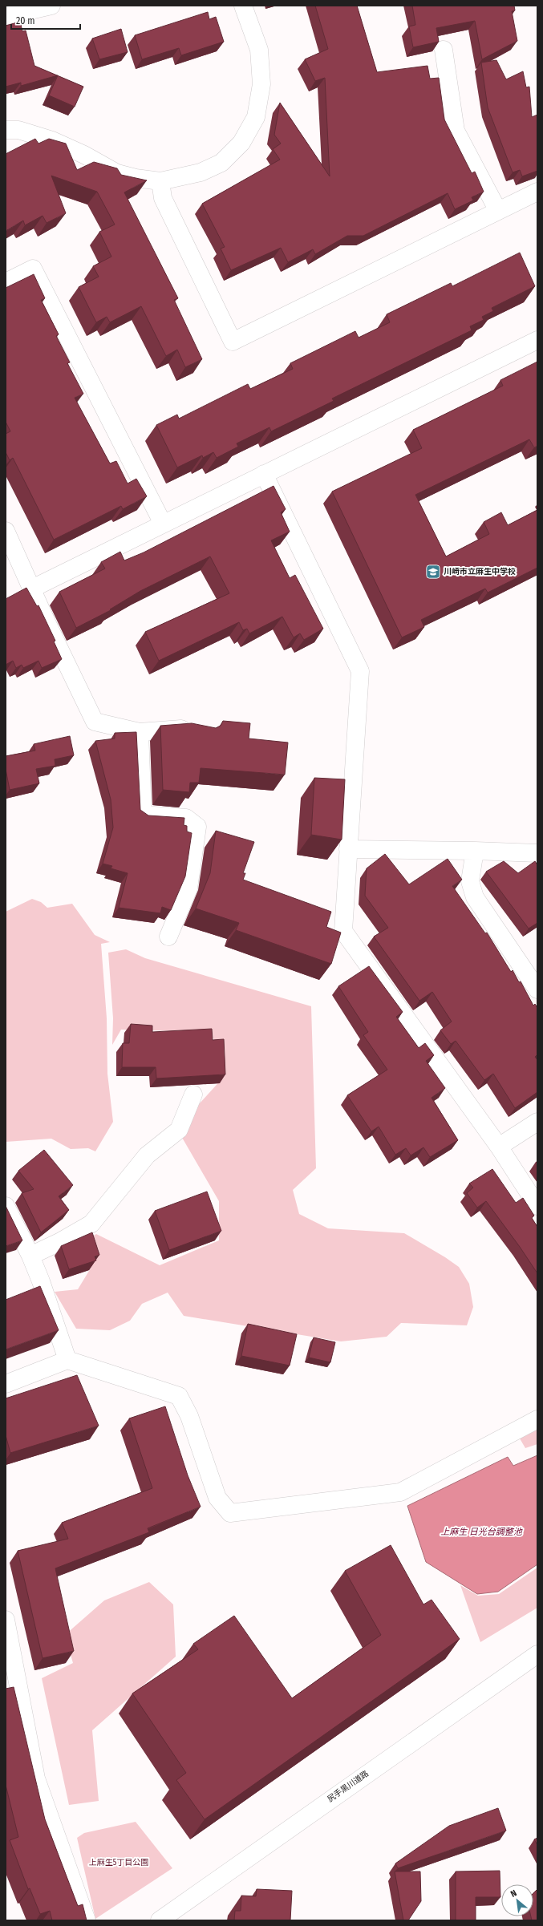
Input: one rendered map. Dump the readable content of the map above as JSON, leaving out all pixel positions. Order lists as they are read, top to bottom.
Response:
{
  "streets": {
    "street": ["尻手黒川道路"]
  },
  "water": ["上麻生 日光台調整池"],
  "parks": ["上麻生5丁目公園"],
  "places": {
    "school or university": ["川崎市立麻生中学校"]
  },
  "scale_bar": "20 m",
  "north": "top left"
}
